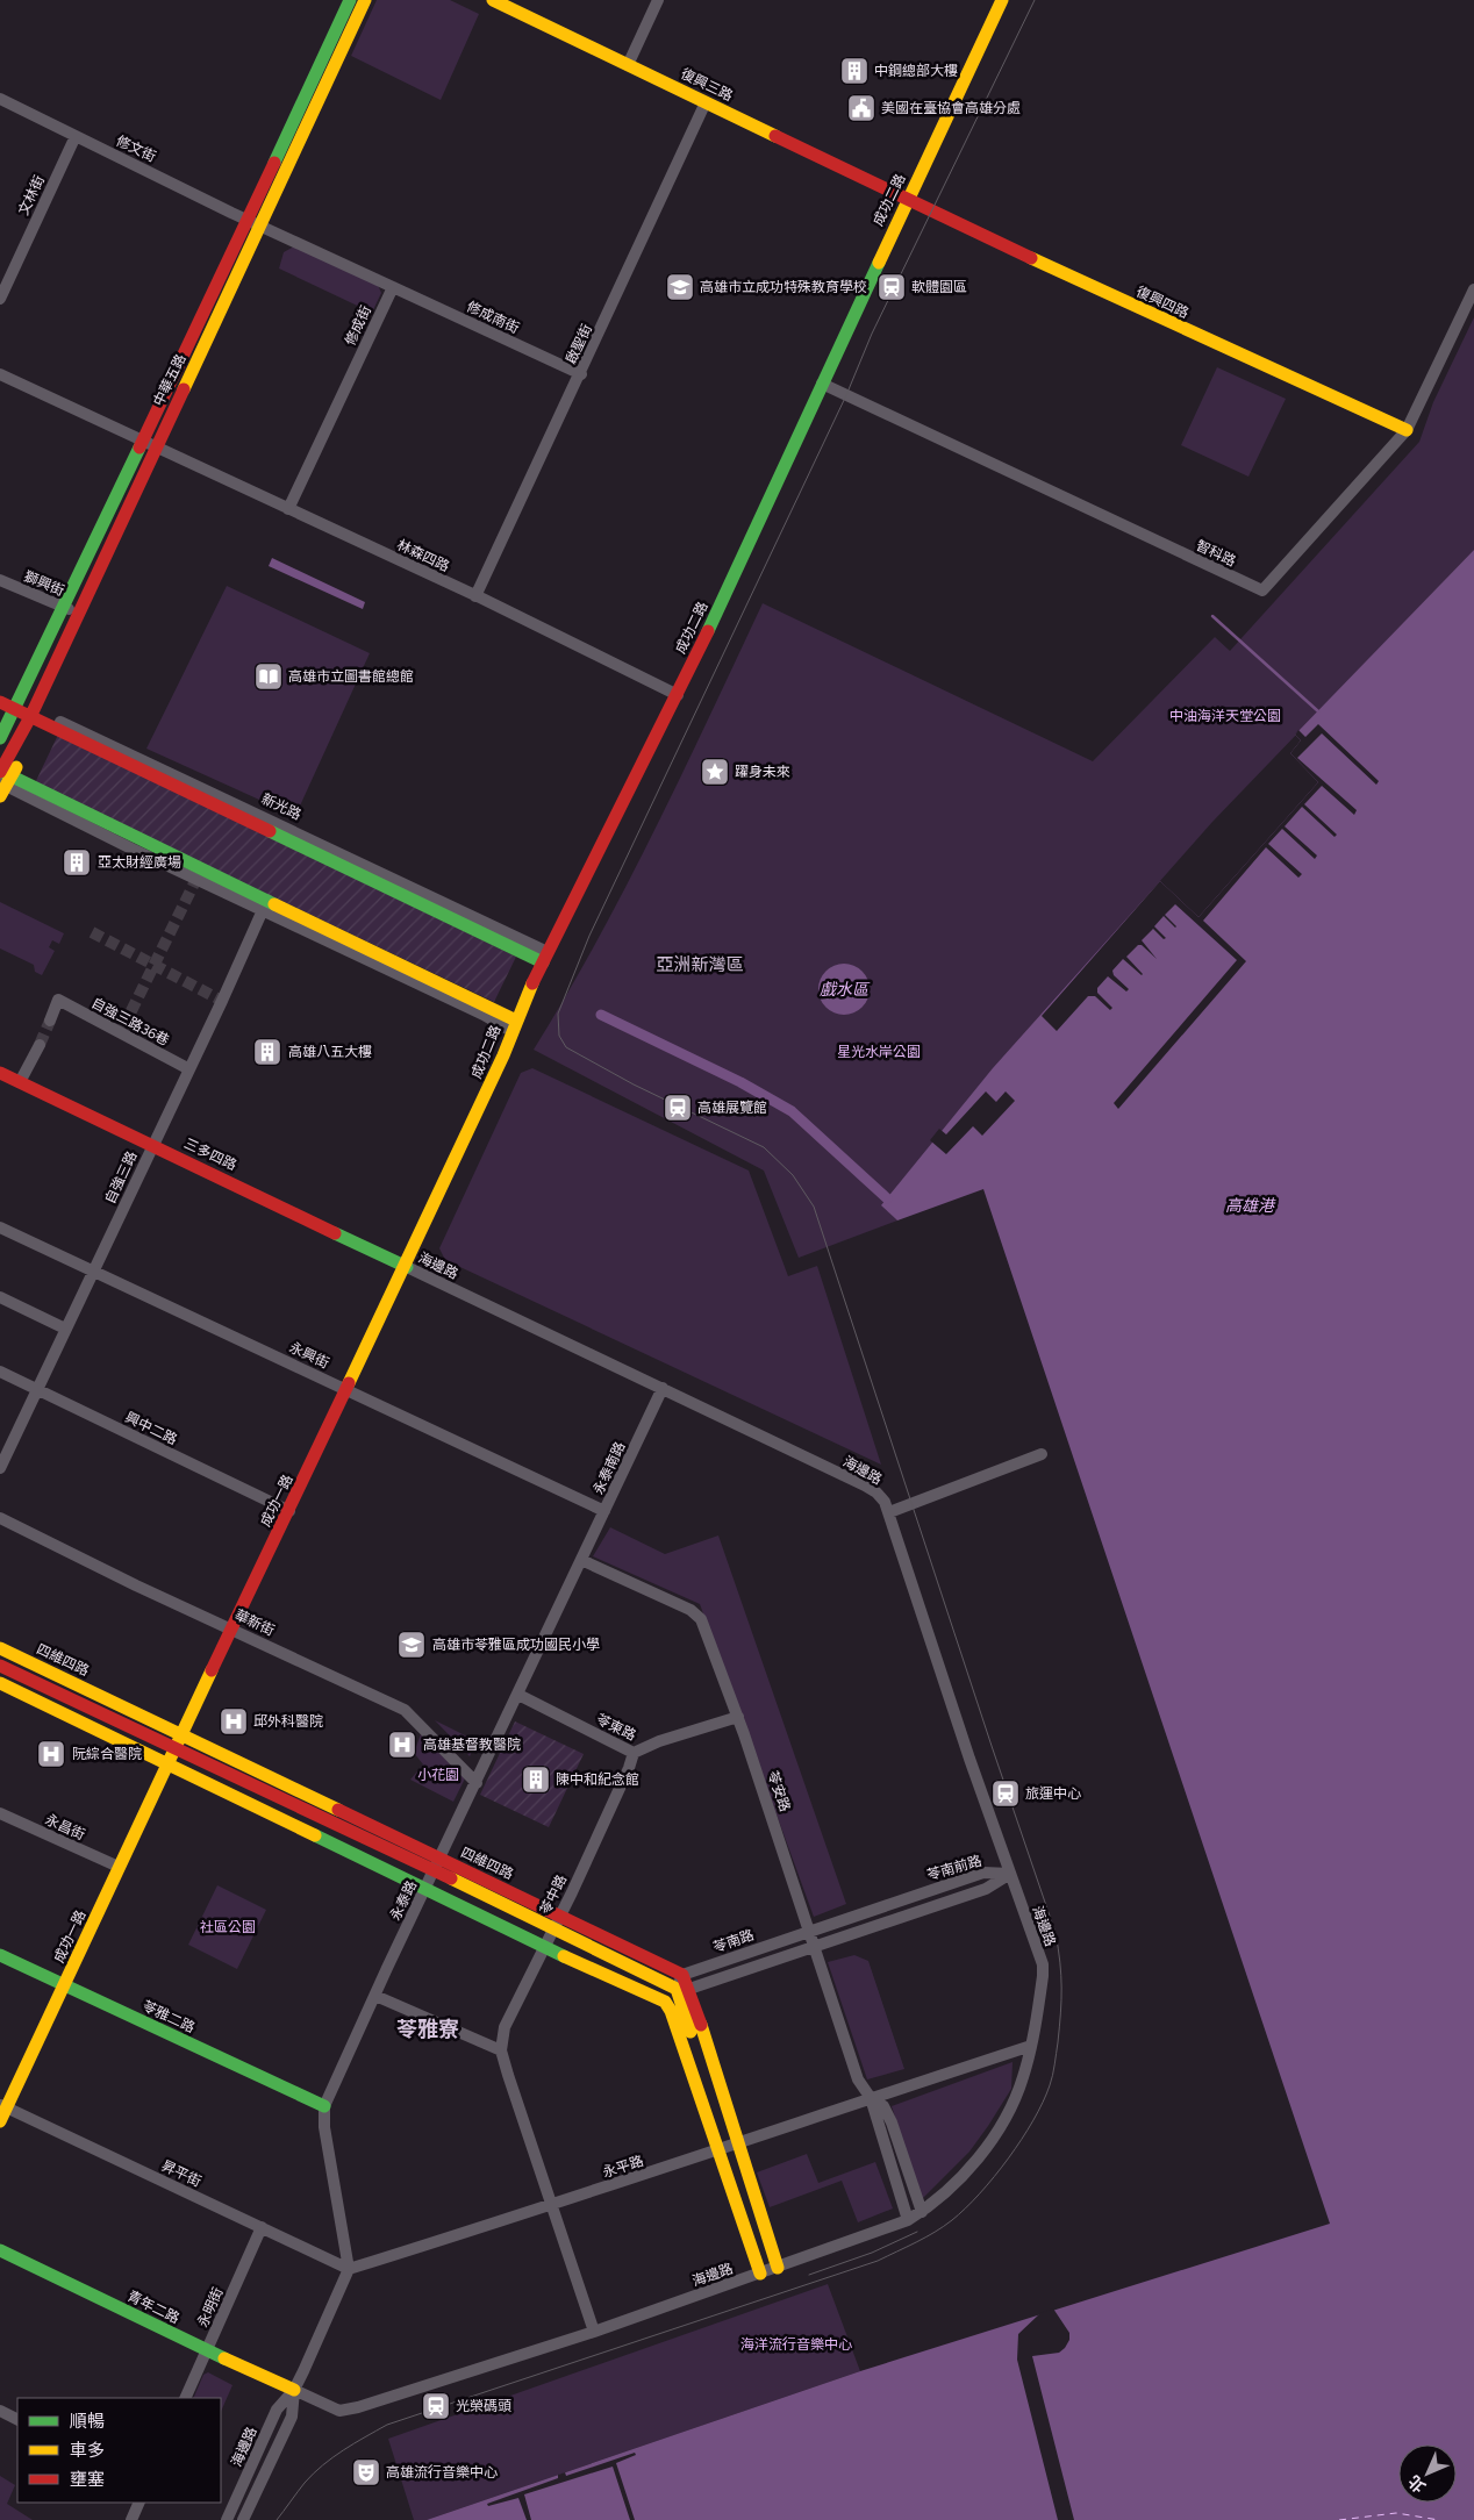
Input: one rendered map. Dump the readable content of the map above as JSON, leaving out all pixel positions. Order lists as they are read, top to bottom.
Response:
{
  "streets": {
    "street": [
      "復興三路",
      "修文街",
      "文林街",
      "成功二路",
      "復興四路",
      "修成南街",
      "修成街",
      "啟聖街",
      "中華五路",
      "智科路",
      "林森四路",
      "獅興街",
      "新光路",
      "自強三路36巷",
      "三多四路",
      "自強三路",
      "海邊路",
      "永興街",
      "興中二路",
      "永泰南路",
      "成功一路",
      "華新街",
      "四維四路",
      "苓東路",
      "苓安路",
      "永昌街",
      "苓南前路",
      "苓中路",
      "永泰路",
      "苓南路",
      "苓雅二路",
      "永平路",
      "昇平街",
      "青年二路",
      "永明街"
    ]
  },
  "crossings": [
    ["復興三路", "成功二路"],
    ["復興三路", "復興四路"],
    ["復興三路", "啟聖街"],
    ["修文街", "文林街"],
    ["修文街", "中華五路"],
    ["成功二路", "復興四路"],
    ["成功二路", "智科路"],
    ["成功二路", "林森四路"],
    ["成功二路", "新光路"],
    ["成功二路", "三多四路"],
    ["成功二路", "海邊路"],
    ["成功二路", "成功一路"],
    ["復興四路", "智科路"],
    ["修成南街", "修成街"],
    ["修成南街", "啟聖街"],
    ["修成街", "林森四路"],
    ["啟聖街", "林森四路"],
    ["中華五路", "林森四路"],
    ["中華五路", "獅興街"],
    ["中華五路", "新光路"],
    ["自強三路36巷", "自強三路"],
    ["三多四路", "自強三路"],
    ["三多四路", "海邊路"],
    ["三多四路", "成功一路"],
    ["自強三路", "永興街"],
    ["自強三路", "興中二路"],
    ["海邊路", "永泰南路"],
    ["海邊路", "成功一路"],
    ["海邊路", "苓安路"],
    ["海邊路", "苓南前路"],
    ["海邊路", "苓中路"],
    ["海邊路", "永平路"],
    ["海邊路", "青年二路"],
    ["永興街", "永泰南路"],
    ["永興街", "成功一路"],
    ["興中二路", "成功一路"],
    ["永泰南路", "苓安路"],
    ["永泰南路", "永泰路"],
    ["成功一路", "華新街"],
    ["成功一路", "四維四路"],
    ["成功一路", "永昌街"],
    ["成功一路", "苓雅二路"],
    ["成功一路", "昇平街"],
    ["華新街", "永泰路"],
    ["四維四路", "苓中路"],
    ["四維四路", "永泰路"],
    ["四維四路", "苓南路"],
    ["苓東路", "苓安路"],
    ["苓東路", "苓中路"],
    ["苓東路", "永泰路"],
    ["苓安路", "苓南前路"],
    ["苓安路", "永泰路"],
    ["苓安路", "苓南路"],
    ["苓安路", "永平路"],
    ["苓南前路", "苓南路"],
    ["苓中路", "永平路"],
    ["永泰路", "苓雅二路"],
    ["永泰路", "永平路"],
    ["永泰路", "昇平街"],
    ["永平路", "昇平街"],
    ["昇平街", "永明街"],
    ["青年二路", "永明街"]
  ],
  "districts": ["亞洲新灣區", "苓雅寮"],
  "water": ["戲水區", "高雄港"],
  "parks": [
    "中油海洋天堂公園",
    "星光水岸公園",
    "小花園",
    "社區公園",
    "海洋流行音樂中心"
  ],
  "places": {
    "building": [
      "中鋼總部大樓",
      "亞太財經廣場",
      "高雄八五大樓",
      "陳中和紀念館"
    ],
    "public building": ["美國在臺協會高雄分處"],
    "school or university": ["高雄市立成功特殊教育學校", "高雄市苓雅區成功國民小學"],
    "station": [
      "軟體園區",
      "高雄展覽館",
      "旅運中心",
      "光榮碼頭"
    ],
    "library": ["高雄市立圖書館總館"],
    "place": ["躍身未來"],
    "hospital": ["邱外科醫院", "高雄基督教醫院", "阮綜合醫院"],
    "theatre": ["高雄流行音樂中心"]
  },
  "legend": ["順暢", "車多", "壅塞"],
  "north": "bottom left"
}
